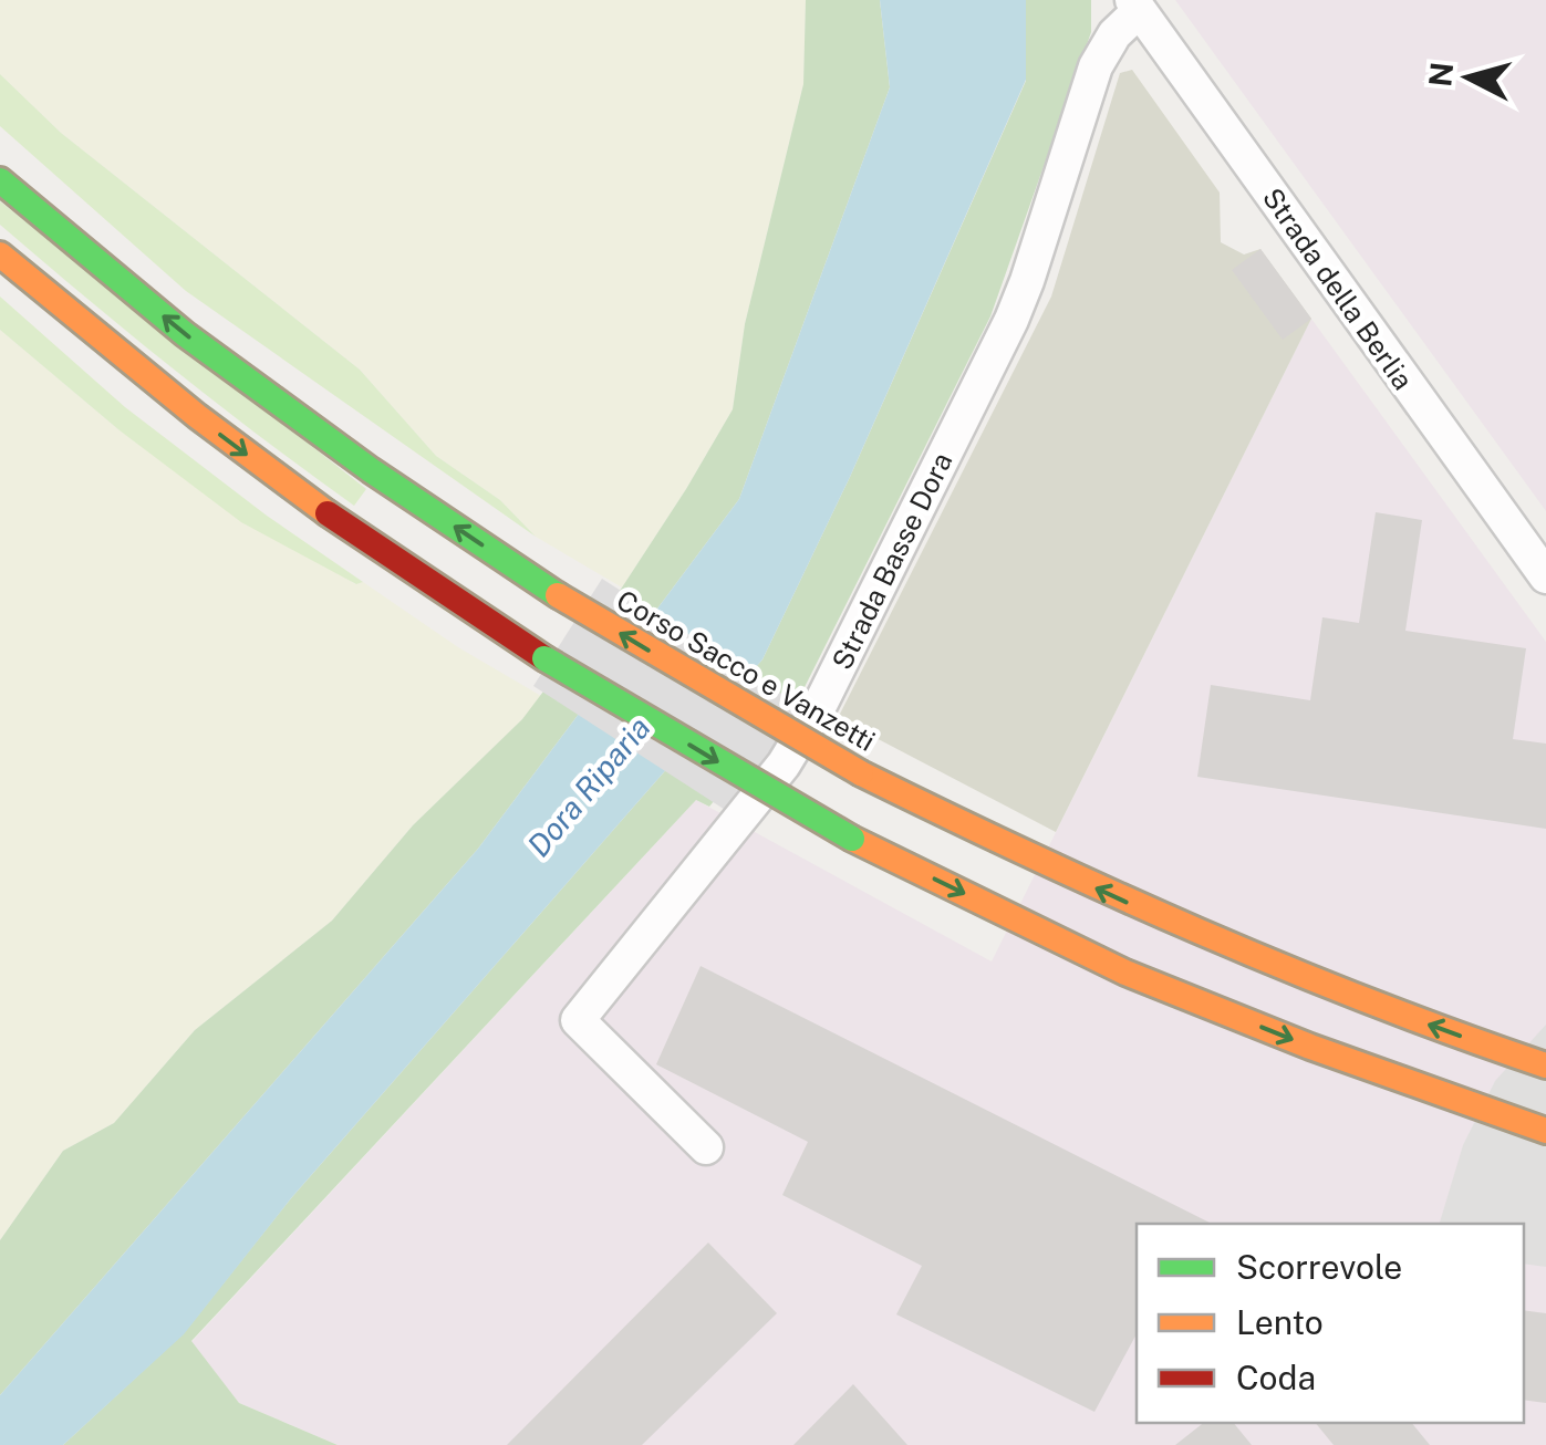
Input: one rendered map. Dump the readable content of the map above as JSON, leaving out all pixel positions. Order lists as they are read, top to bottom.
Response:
{
  "streets": {
    "main road": ["Corso Sacco e Vanzetti"],
    "street": ["Strada della Berlia", "Strada Basse Dora"]
  },
  "crossings": [
    ["Strada della Berlia", "Strada Basse Dora"]
  ],
  "water": ["Dora Riparia"],
  "legend": ["Scorrevole", "Lento", "Coda"],
  "north": "left"
}
